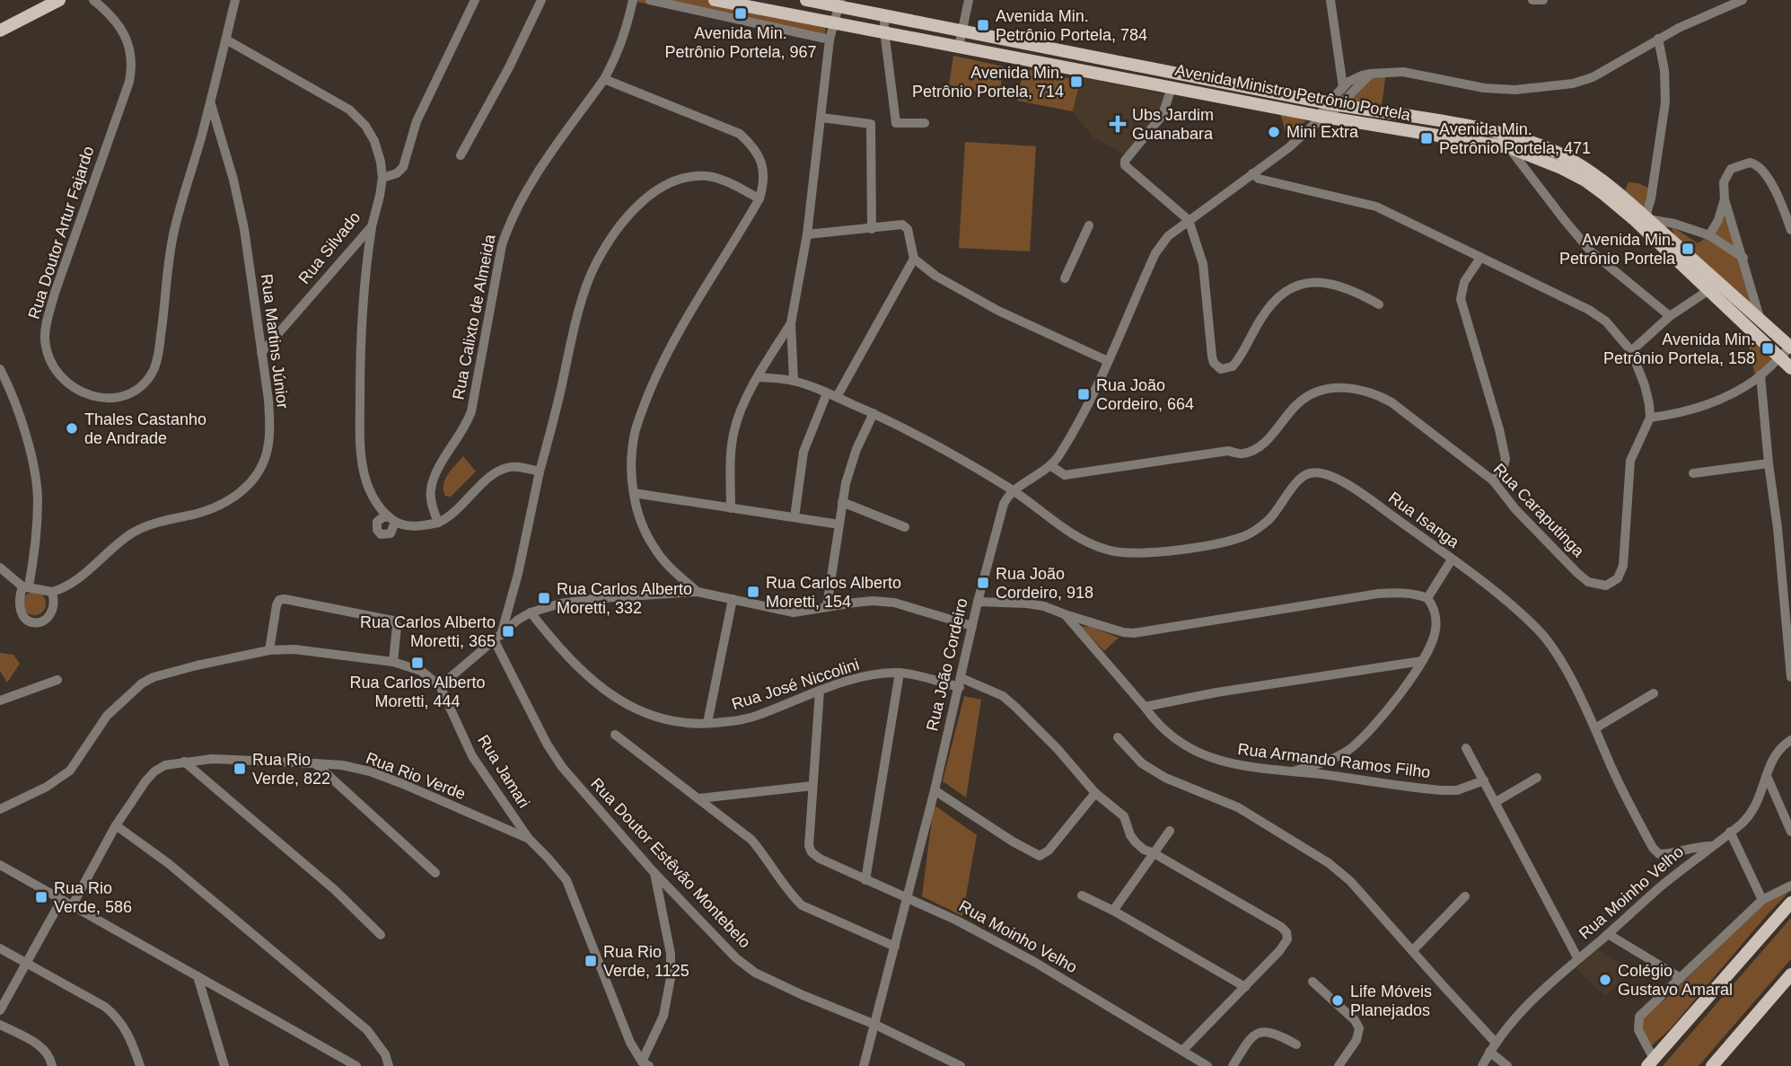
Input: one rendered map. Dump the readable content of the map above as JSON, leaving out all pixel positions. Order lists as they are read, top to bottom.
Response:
{
  "streets": {
    "main road": ["Avenida Ministro Petrônio Portela"],
    "street": [
      "Rua Doutor Artur Fajardo",
      "Rua Silvado",
      "Rua Calixto de Almeida",
      "Rua Martins Júnior",
      "Rua Caraputinga",
      "Rua Isanga",
      "Rua João Cordeiro",
      "Rua José Niccolini",
      "Rua Armando Ramos Filho",
      "Rua Jamari",
      "Rua Rio Verde",
      "Rua Doutor Estêvão Montebelo",
      "Rua Moinho Velho"
    ]
  },
  "crossings": [
    ["Rua Doutor Artur Fajardo", "Rua Silvado"],
    ["Rua Doutor Artur Fajardo", "Rua Martins Júnior"],
    ["Rua Silvado", "Rua Martins Júnior"],
    ["Rua Isanga", "Rua João Cordeiro"],
    ["Rua Isanga", "Rua Moinho Velho"],
    ["Rua João Cordeiro", "Rua José Niccolini"],
    ["Rua João Cordeiro", "Rua Doutor Estêvão Montebelo"],
    ["Rua João Cordeiro", "Rua Moinho Velho"],
    ["Rua Jamari", "Rua Rio Verde"]
  ],
  "places": {
    "transit": [
      "Avenida Min. Petrônio Portela, 967",
      "Avenida Min. Petrônio Portela, 784",
      "Avenida Min. Petrônio Portela, 714",
      "Avenida Min. Petrônio Portela, 471",
      "Avenida Min. Petrônio Portela",
      "Avenida Min. Petrônio Portela, 158",
      "Rua João Cordeiro, 664",
      "Rua João Cordeiro, 918",
      "Rua Carlos Alberto Moretti, 154",
      "Rua Carlos Alberto Moretti, 332",
      "Rua Carlos Alberto Moretti, 365",
      "Rua Carlos Alberto Moretti, 444",
      "Rua Rio Verde, 822",
      "Rua Rio Verde, 586",
      "Rua Rio Verde, 1125"
    ],
    "health": ["Ubs Jardim Guanabara"],
    "other": [
      "Mini Extra",
      "Thales Castanho de Andrade",
      "Colégio Gustavo Amaral",
      "Life Móveis Planejados"
    ]
  }
}
